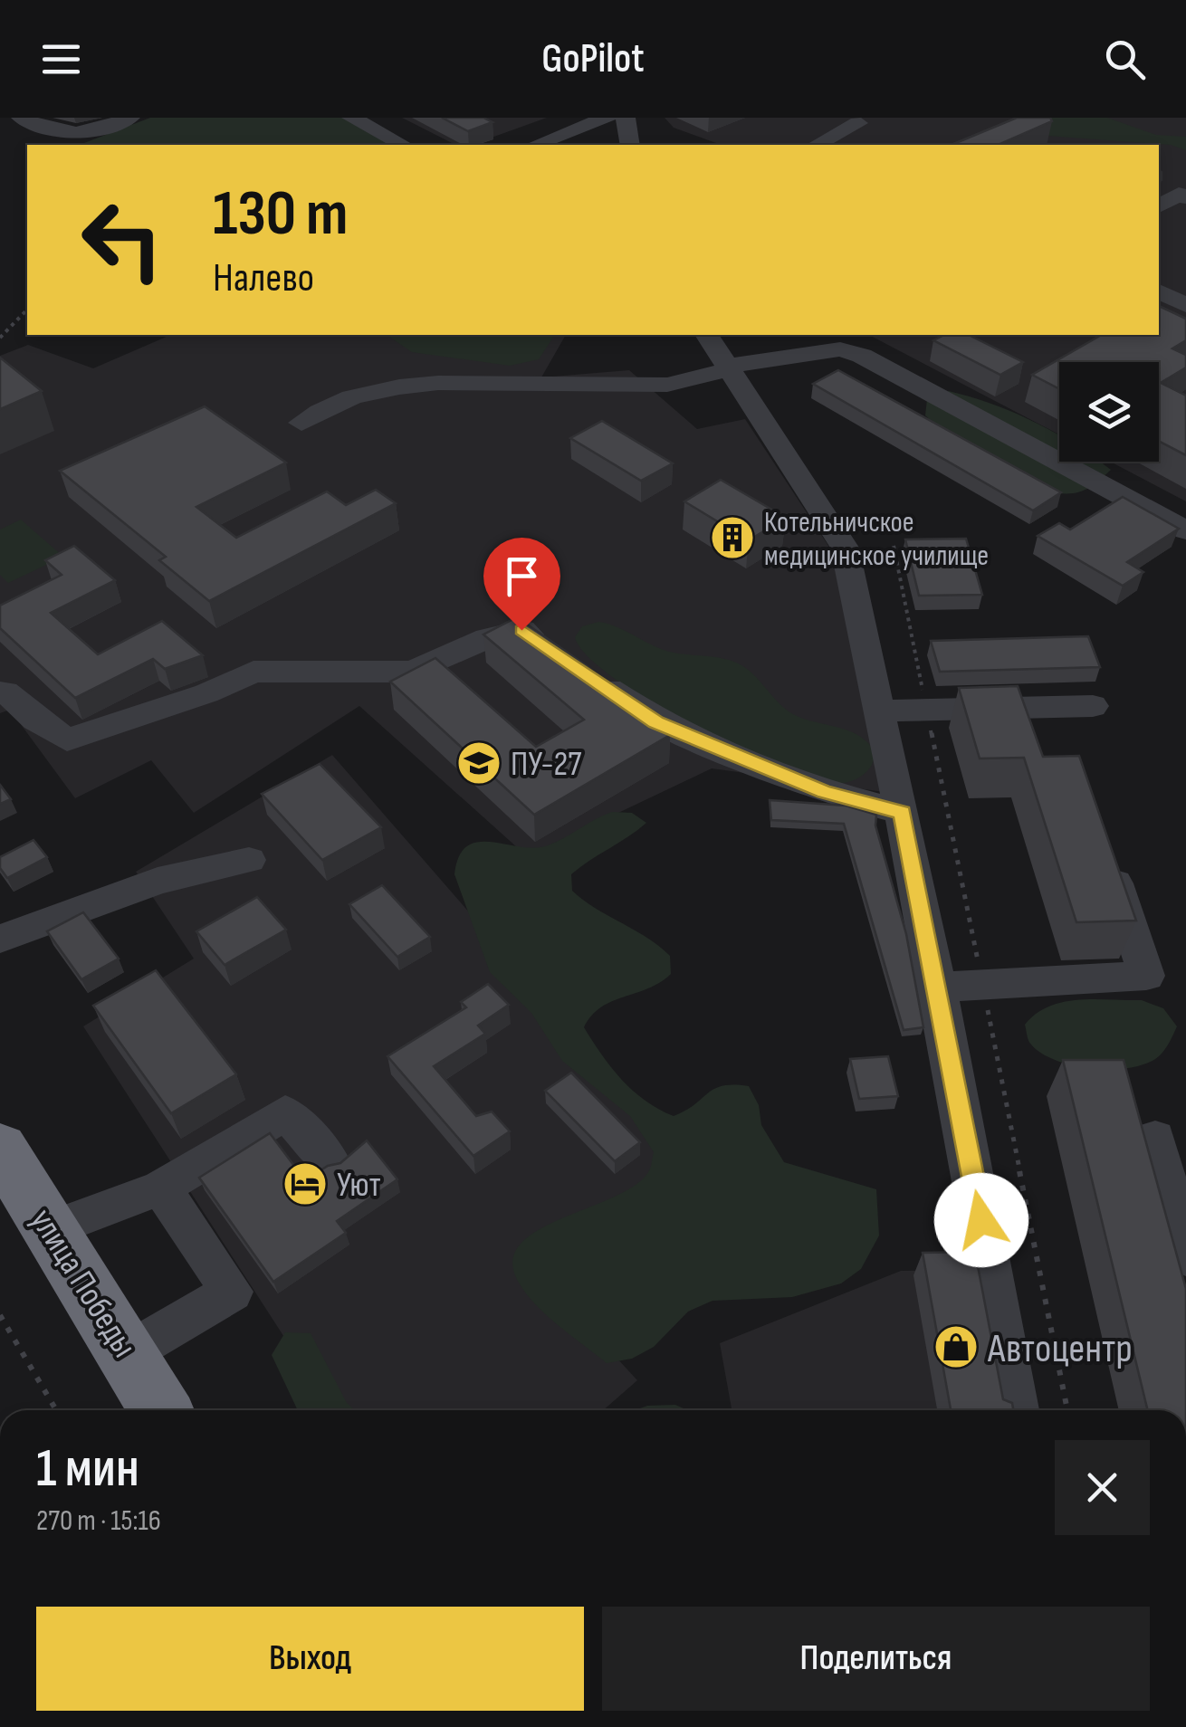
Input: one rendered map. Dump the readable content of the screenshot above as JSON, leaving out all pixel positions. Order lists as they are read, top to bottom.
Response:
{
  "streets": {
    "highway": ["улица Победы"]
  },
  "places": {
    "building": ["Котельничское медицинское училище"],
    "school or university": ["ПУ-27"],
    "hotel": ["Уют"],
    "shop": ["Автоцентр"]
  },
  "page": {
    "header": "GoPilot",
    "turn": ["130 m", "Налево"],
    "heading": ["1 мин", "270 m · 15:16"],
    "buttons": ["Выход", "Поделиться"]
  }
}
